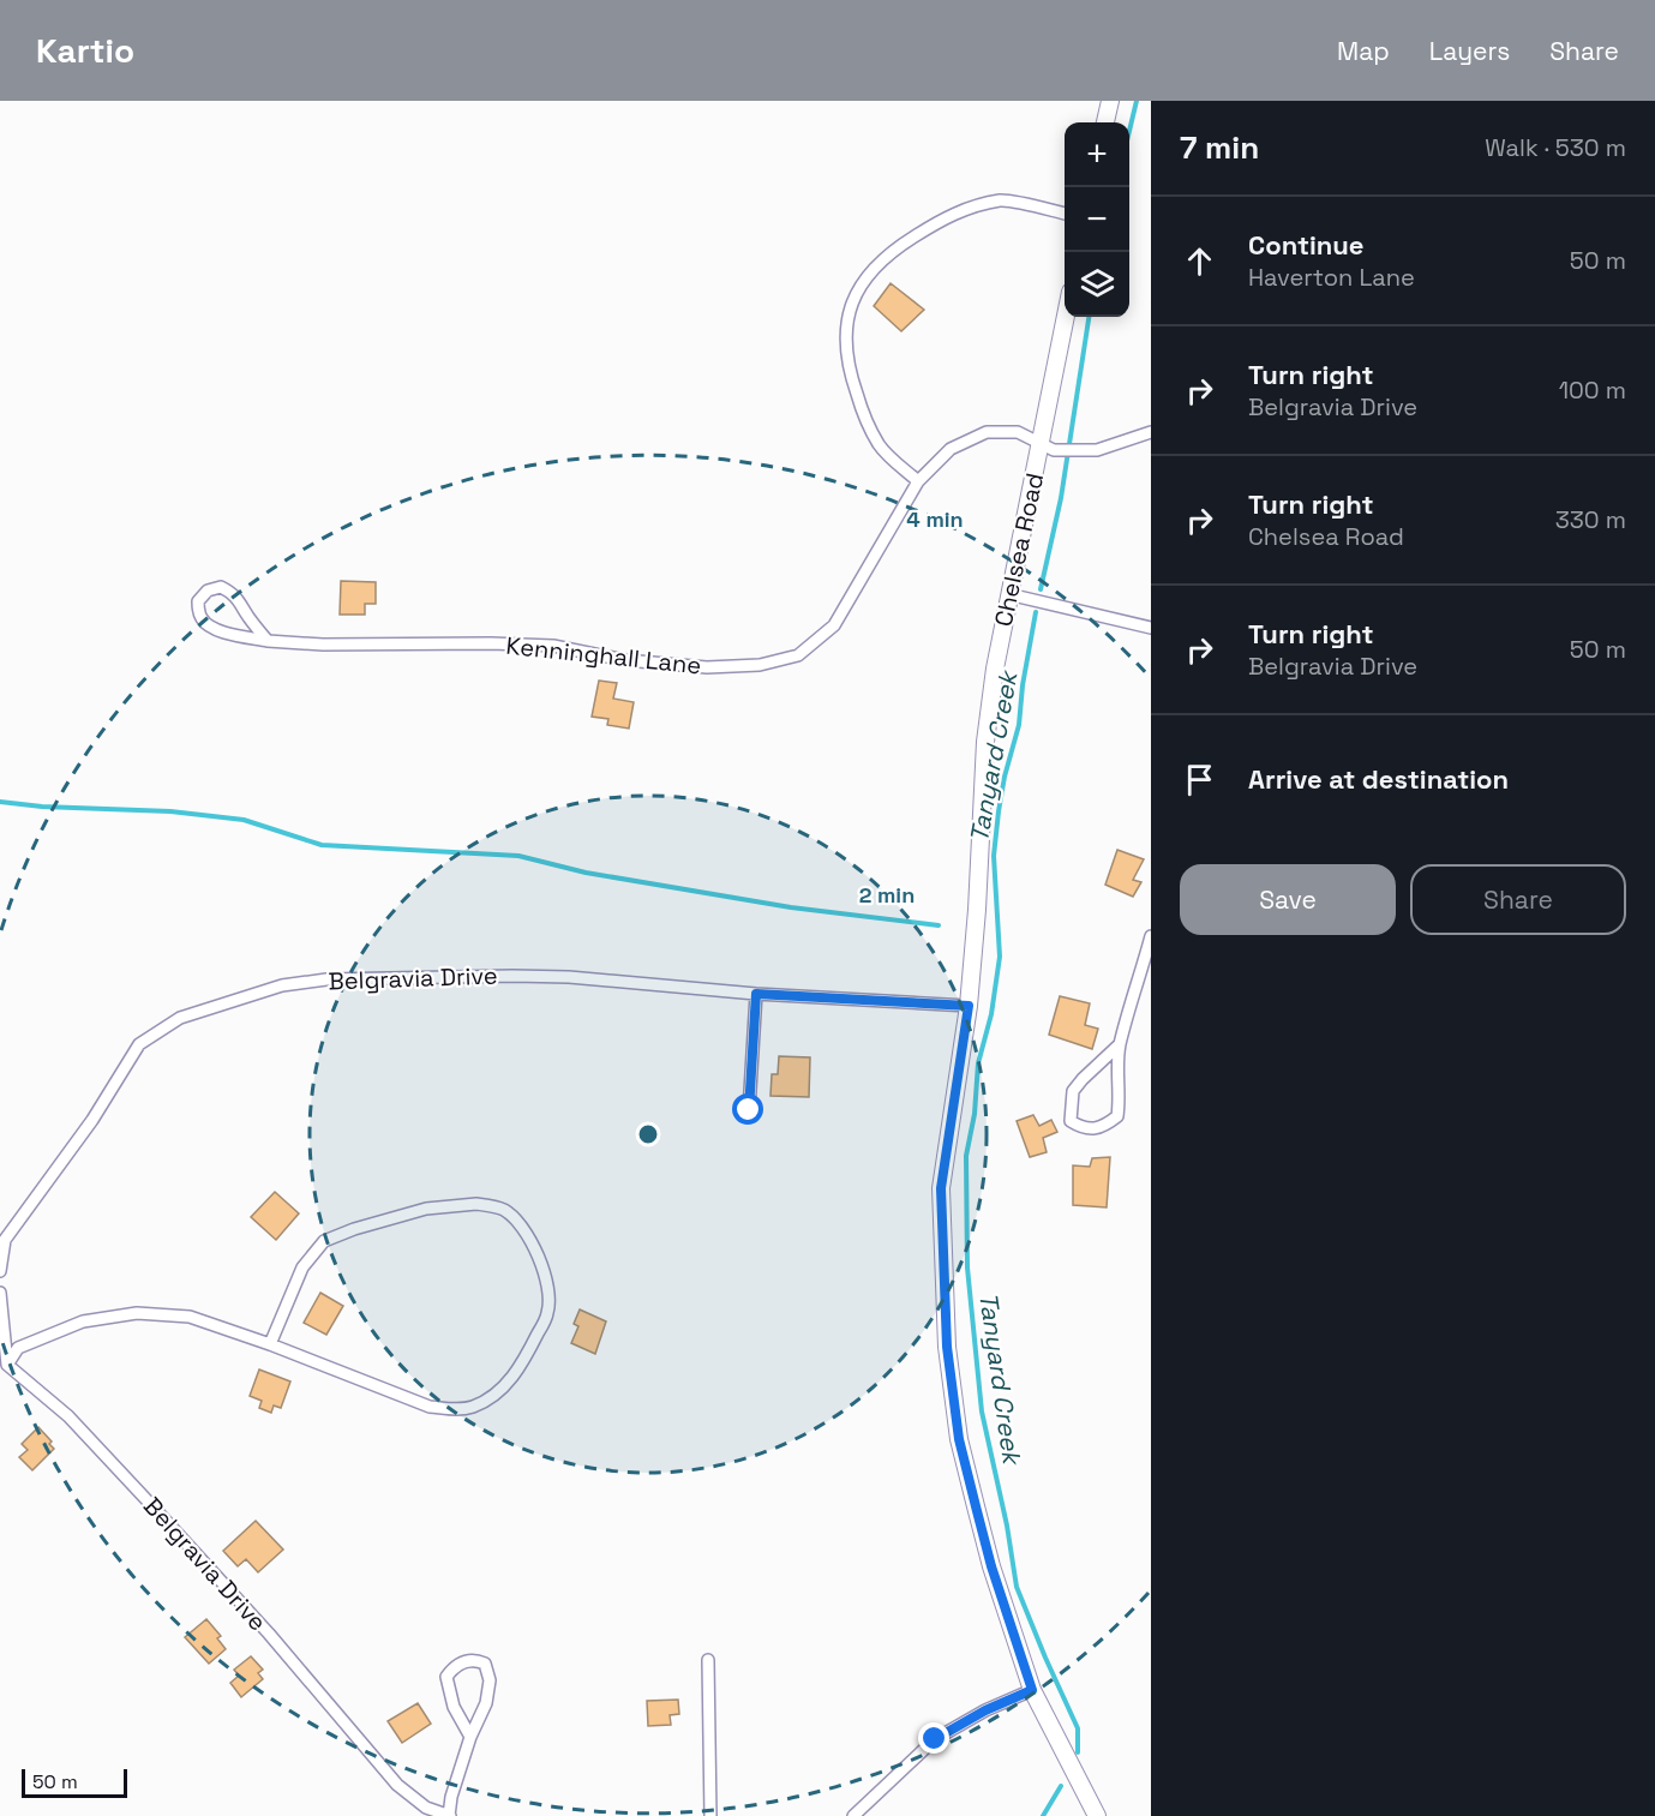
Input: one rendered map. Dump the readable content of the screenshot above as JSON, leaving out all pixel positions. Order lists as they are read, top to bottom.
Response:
{
  "streets": {
    "street": ["Chelsea Road", "Kenninghall Lane", "Belgravia Drive"]
  },
  "crossings": [
    ["Chelsea Road", "Kenninghall Lane"],
    ["Chelsea Road", "Belgravia Drive"]
  ],
  "water": ["Tanyard Creek"],
  "scale_bar": "50 m",
  "page": {
    "header": "Kartio",
    "nav": ["Map", "Layers", "Share"],
    "heading": ["7 min", "Walk · 530 m"],
    "map_buttons": ["+", "−"],
    "list": [
      ["Continue", "Haverton Lane", "50 m"],
      ["Turn right", "Belgravia Drive", "100 m"],
      ["Turn right", "Chelsea Road", "330 m"],
      ["Turn right", "Belgravia Drive", "50 m"],
      "Arrive at destination"
    ],
    "buttons": ["Save", "Share"],
    "scale": "50 m"
  },
  "rings": ["4 min", "2 min"]
}
